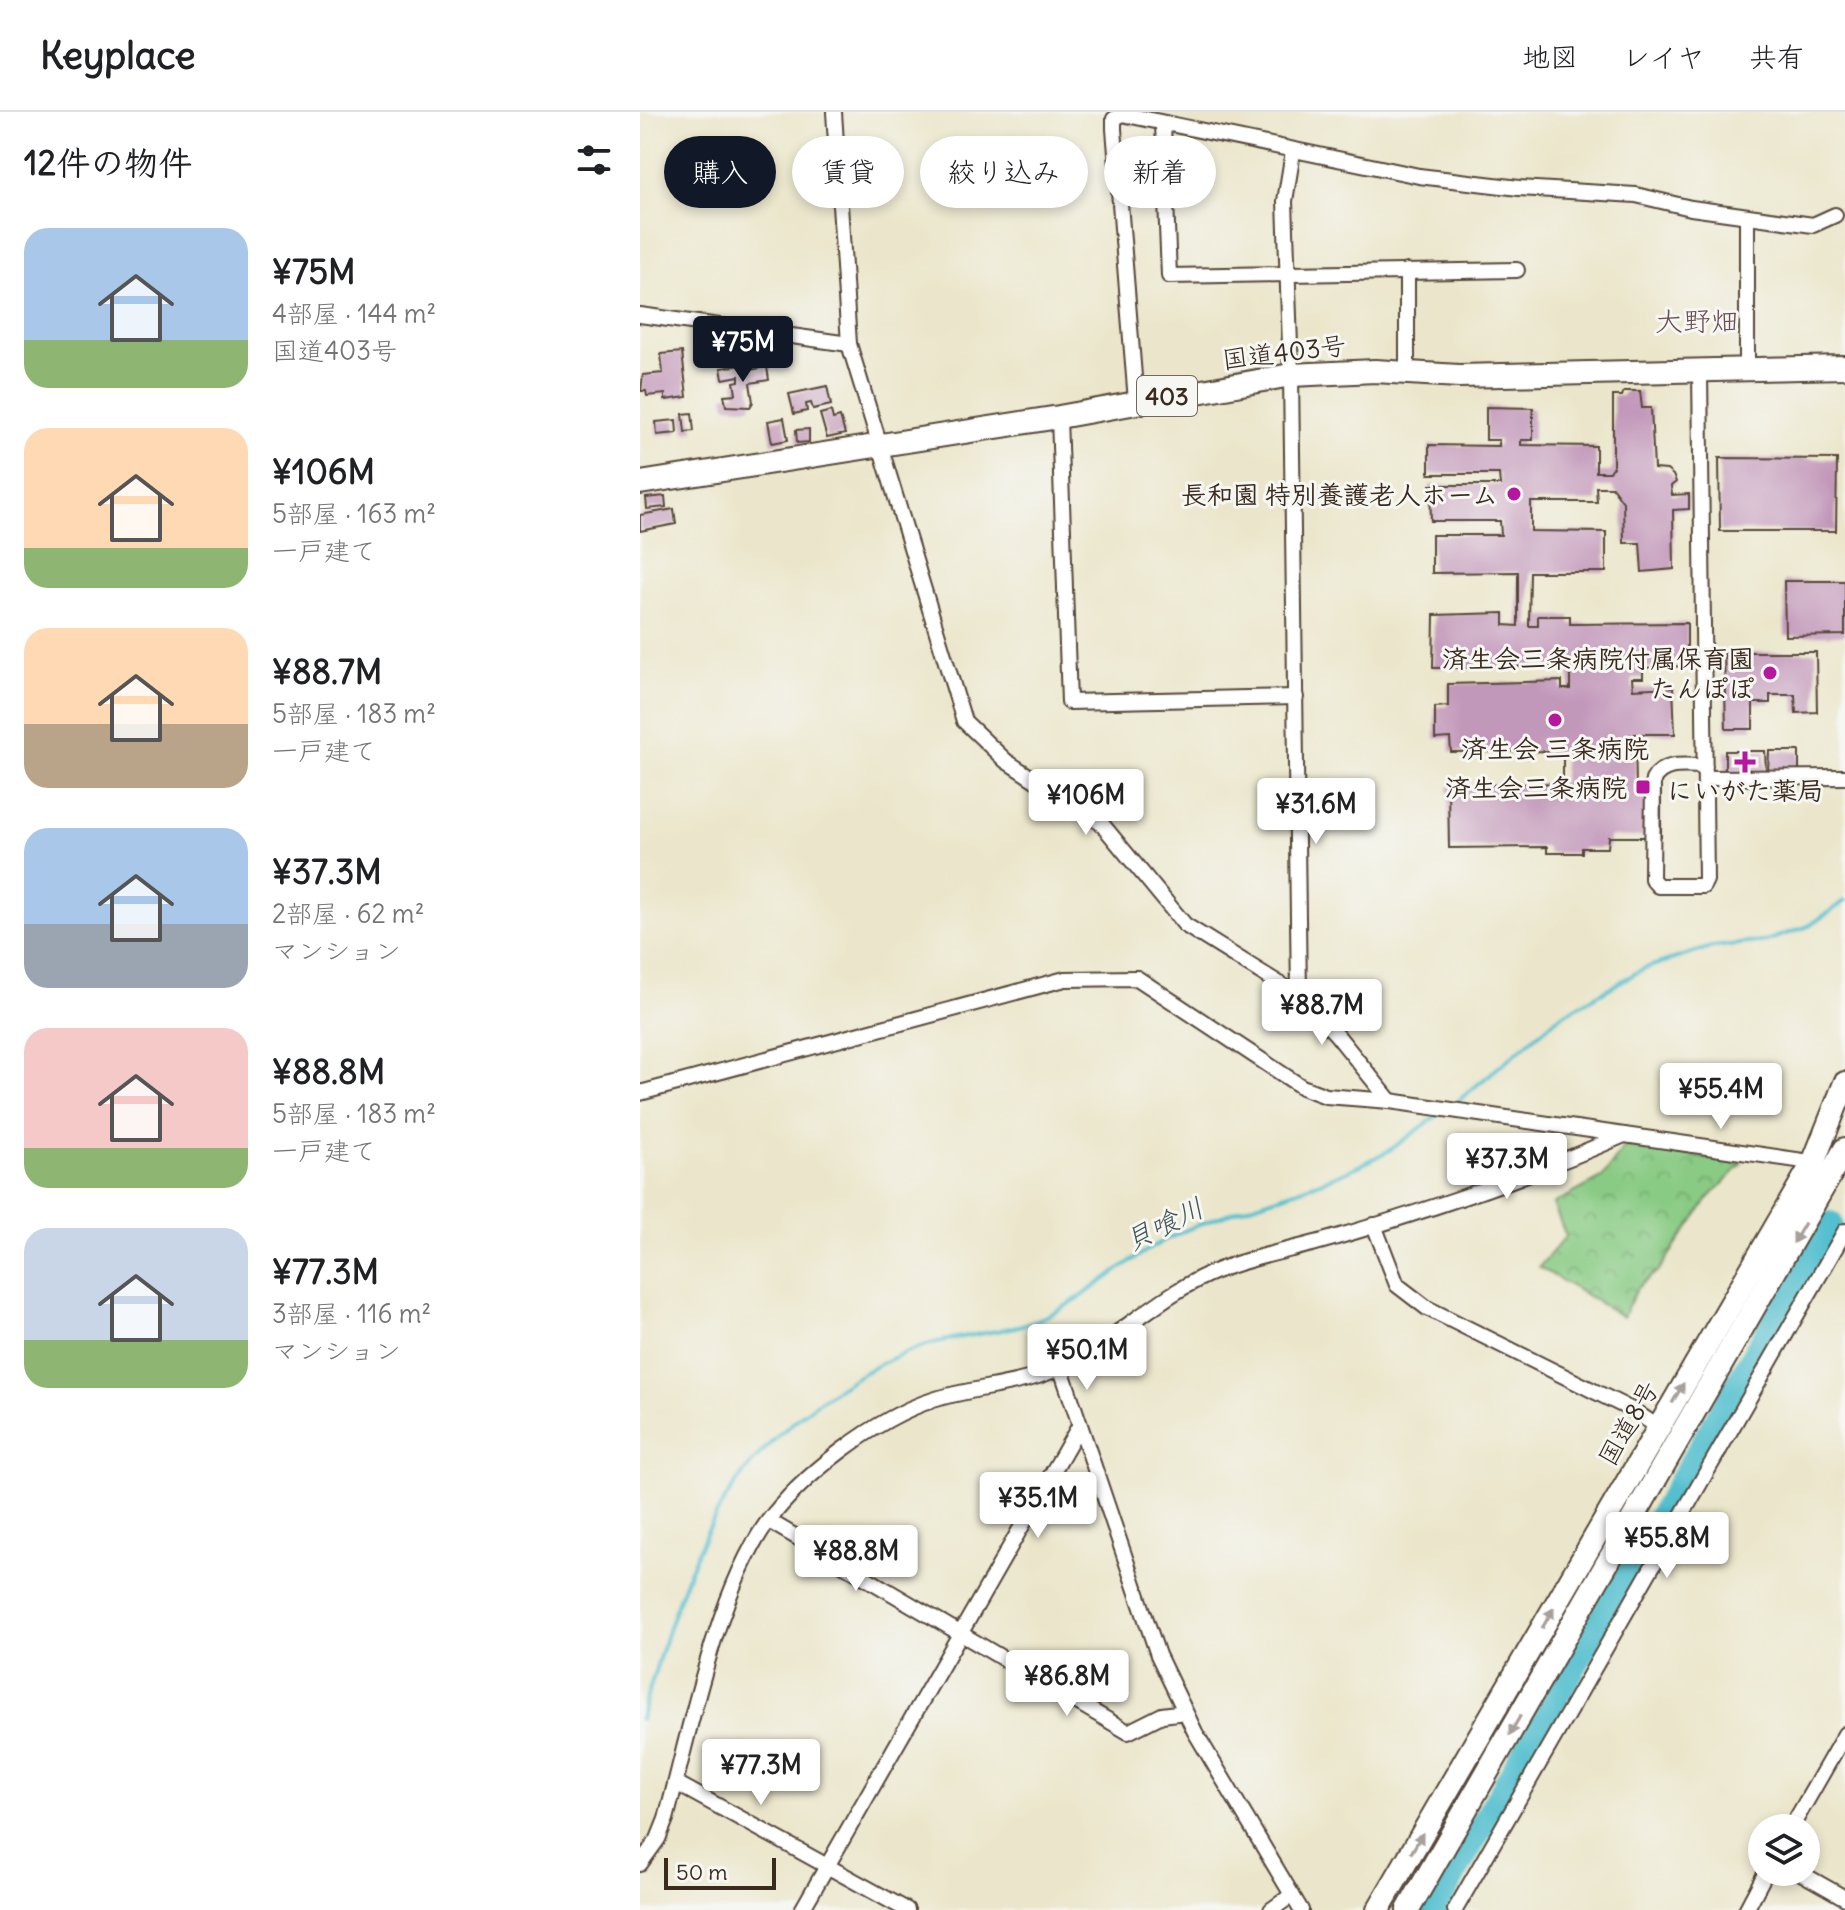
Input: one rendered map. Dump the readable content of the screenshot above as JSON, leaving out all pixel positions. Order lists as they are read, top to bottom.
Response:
{
  "streets": {
    "highway": ["国道403号", "403", "国道8号"]
  },
  "districts": ["大野畑"],
  "water": ["貝喰川"],
  "places": {
    "other": ["長和園 特別養護老人ホーム", "済生会三条病院付属保育園 たんぽぽ", "済生会 三条病院"],
    "health": ["にいがた薬局"],
    "transit": ["済生会三条病院"]
  },
  "scale_bar": "50 m",
  "page": {
    "header": "Keyplace",
    "nav": ["地図", "レイヤ", "共有"],
    "heading": "12件の物件",
    "chip": [
      "購入",
      "賃貸",
      "絞り込み",
      "新着"
    ],
    "list": [
      {
        "name": "¥75M",
        "note": "4部屋 · 144 m² · 国道403号"
      },
      {
        "name": "¥106M",
        "note": "5部屋 · 163 m² · 一戸建て"
      },
      {
        "name": "¥88.7M",
        "note": "5部屋 · 183 m² · 一戸建て"
      },
      {
        "name": "¥37.3M",
        "note": "2部屋 · 62 m² · マンション"
      },
      {
        "name": "¥88.8M",
        "note": "5部屋 · 183 m² · 一戸建て"
      },
      {
        "name": "¥77.3M",
        "note": "3部屋 · 116 m² · マンション"
      }
    ],
    "price": [
      "¥75M",
      "¥106M",
      "¥31.6M",
      "¥88.7M",
      "¥55.4M",
      "¥37.3M",
      "¥50.1M",
      "¥35.1M",
      "¥55.8M",
      "¥88.8M",
      "¥86.8M",
      "¥77.3M"
    ],
    "scale": "50 m"
  }
}
